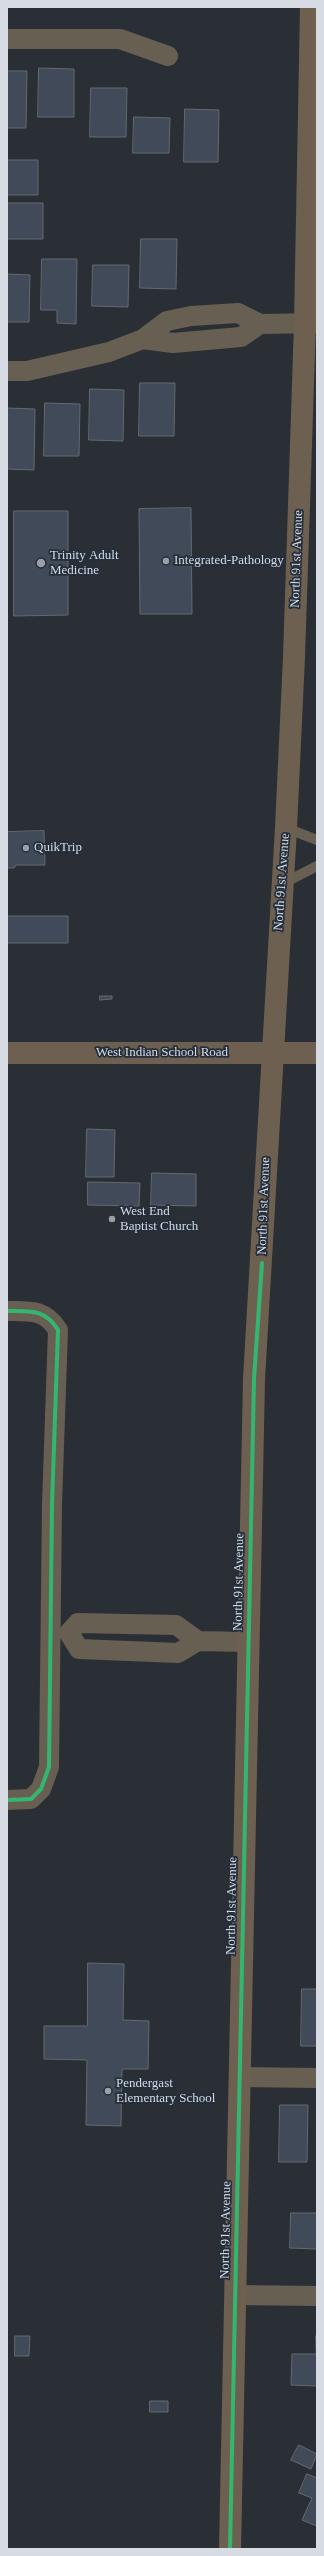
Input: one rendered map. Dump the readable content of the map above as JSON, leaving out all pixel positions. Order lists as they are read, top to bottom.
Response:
{
  "streets": {
    "main road": ["North 91st Avenue", "West Indian School Road"]
  },
  "crossings": [
    ["North 91st Avenue", "West Indian School Road"]
  ],
  "places": [
    "Integrated-Pathology",
    "Trinity Adult Medicine",
    "QuikTrip",
    "West End Baptist Church",
    "Pendergast Elementary School"
  ]
}
